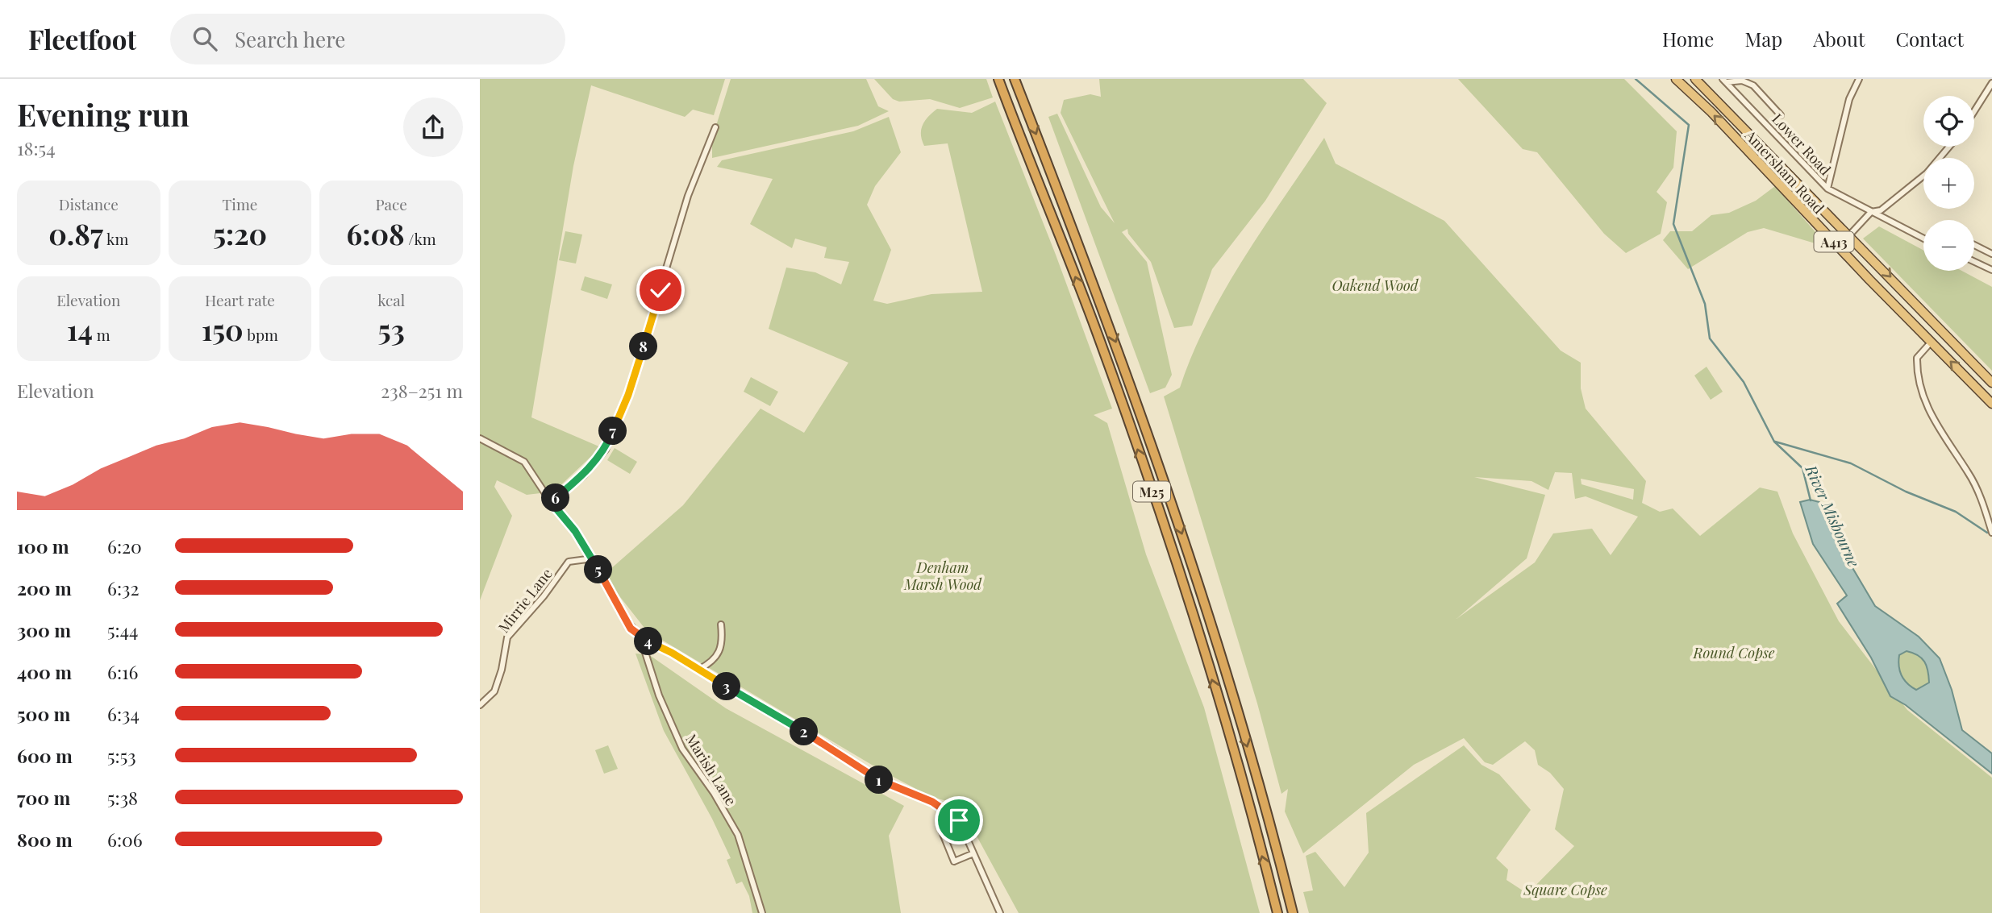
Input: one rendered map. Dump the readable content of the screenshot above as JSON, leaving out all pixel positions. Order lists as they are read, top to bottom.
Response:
{
  "streets": {
    "highway": ["Amersham Road", "A413", "M25"],
    "street": ["Lower Road", "Mirrie Lane", "Marish Lane"]
  },
  "water": ["River Misbourne"],
  "parks": [
    "Oakend Wood",
    "Denham Marsh Wood",
    "Round Copse",
    "Square Copse"
  ],
  "page": {
    "header": "Fleetfoot",
    "search": "Search here",
    "nav": [
      "Home",
      "Map",
      "About",
      "Contact"
    ],
    "heading": ["Evening run", "18:54"],
    "map_buttons": ["+", "−"],
    "stats": [
      ["Distance", "0.87 km"],
      ["Time", "5:20"],
      ["Pace", "6:08 /km"],
      ["Elevation", "14 m"],
      ["Heart rate", "150 bpm"],
      ["kcal", "53"]
    ],
    "pins": [
      "8",
      "7",
      "6",
      "5",
      "4",
      "3",
      "2",
      "1"
    ],
    "chart": ["Elevation", "238–251 m"],
    "list": [
      {
        "name": "100 m",
        "note": "6:20"
      },
      {
        "name": "200 m",
        "note": "6:32"
      },
      {
        "name": "300 m",
        "note": "5:44"
      },
      {
        "name": "400 m",
        "note": "6:16"
      },
      {
        "name": "500 m",
        "note": "6:34"
      },
      {
        "name": "600 m",
        "note": "5:53"
      },
      {
        "name": "700 m",
        "note": "5:38"
      },
      {
        "name": "800 m",
        "note": "6:06"
      }
    ]
  }
}
